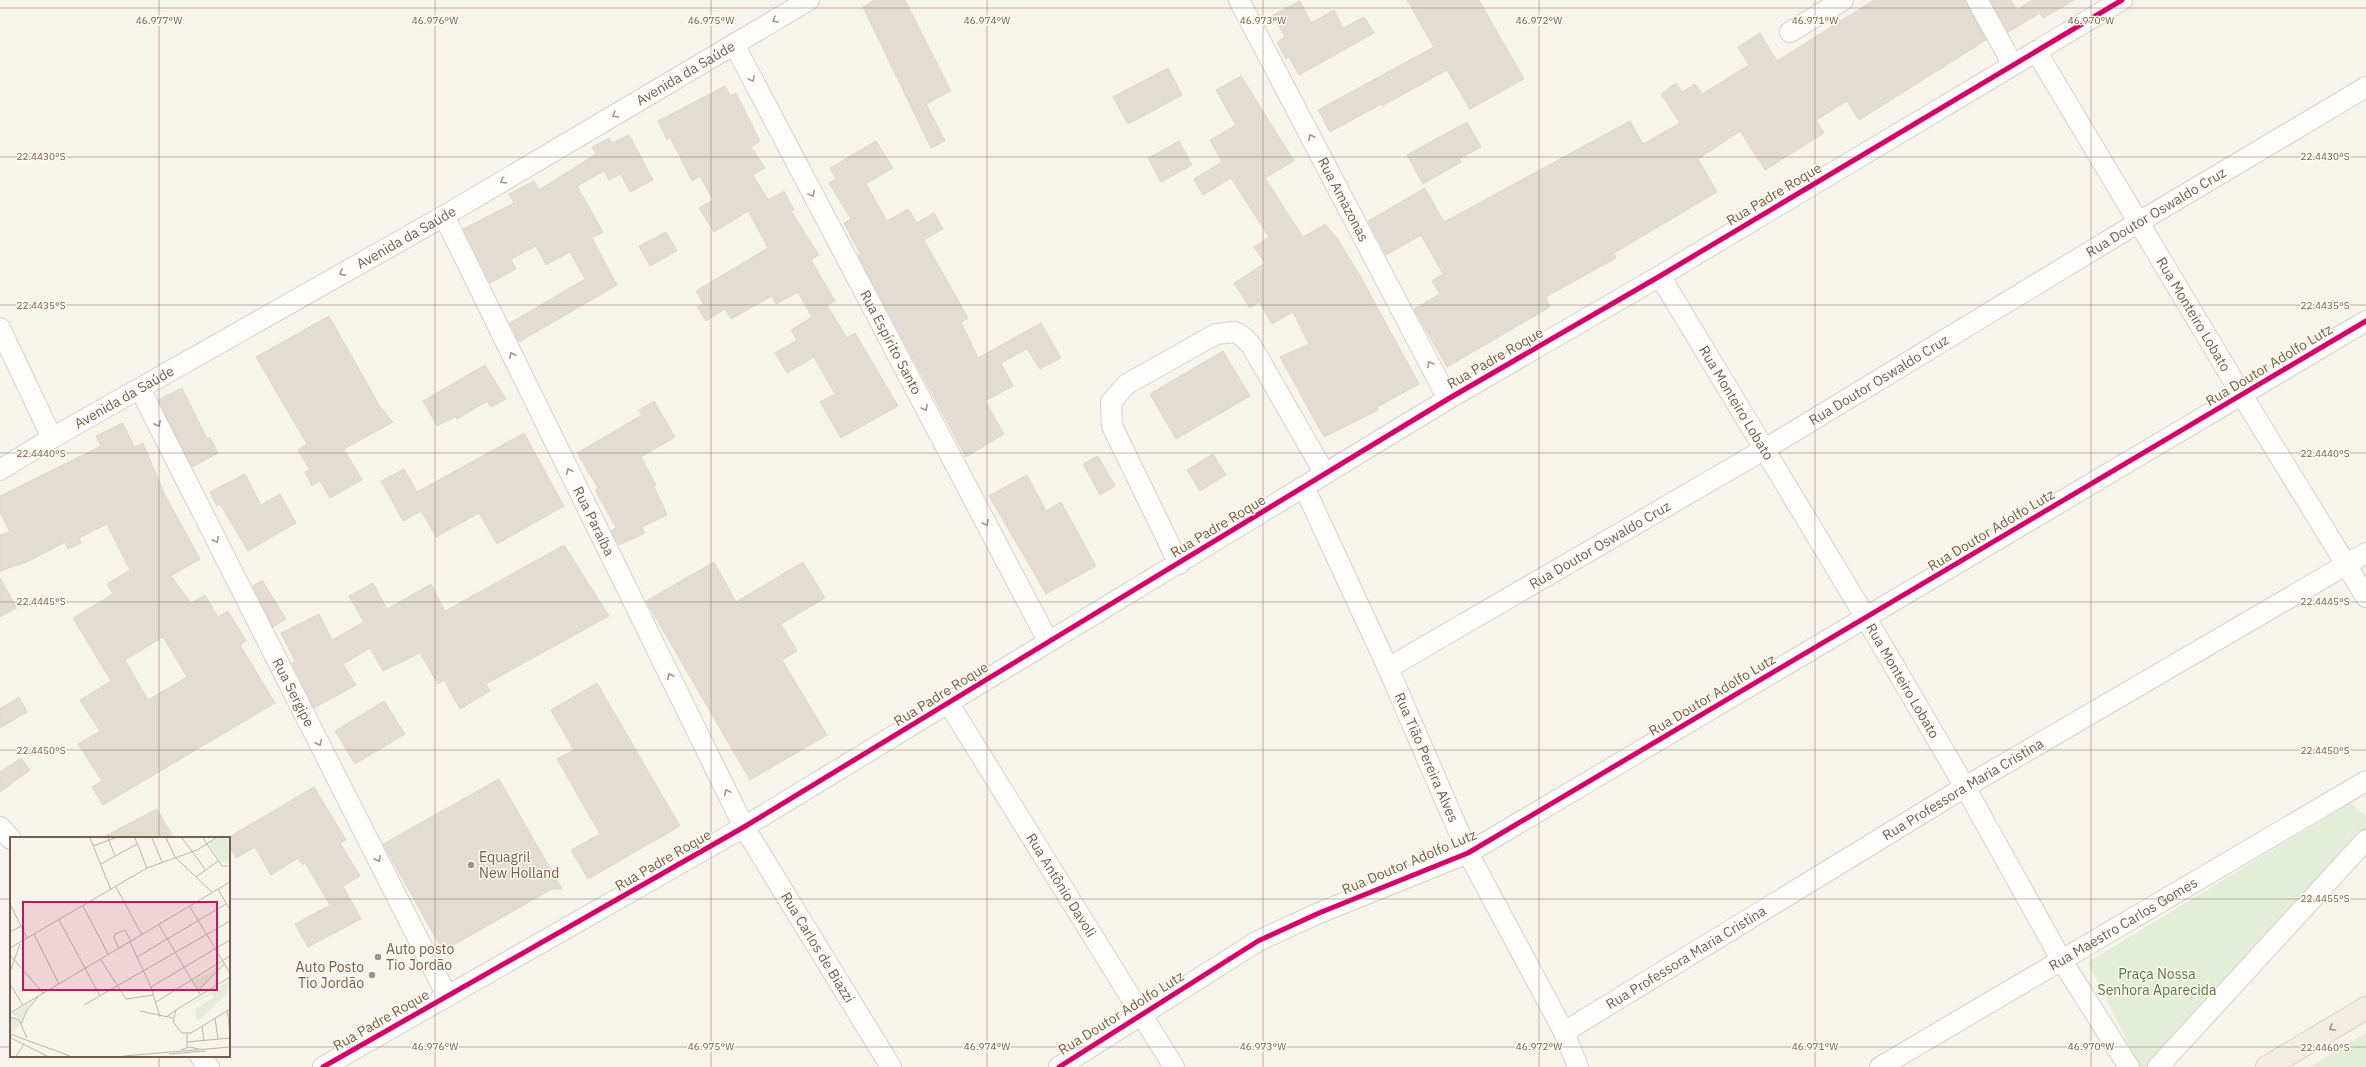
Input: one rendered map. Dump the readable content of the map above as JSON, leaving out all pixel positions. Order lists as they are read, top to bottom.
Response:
{
  "streets": {
    "street": [
      "Avenida da Saúde",
      "Rua Padre Roque",
      "Rua Amazonas",
      "Rua Doutor Oswaldo Cruz",
      "Rua Monteiro Lobato",
      "Rua Espírito Santo",
      "Rua Doutor Adolfo Lutz",
      "Rua Paraíba",
      "Rua Sergipe",
      "Rua Tião Pereira Alves",
      "Rua Professora Maria Cristina",
      "Rua Antônio Davoli",
      "Rua Maestro Carlos Gomes",
      "Rua Carlos de Biazzi"
    ]
  },
  "crossings": [
    ["Avenida da Saúde", "Rua Espírito Santo"],
    ["Avenida da Saúde", "Rua Paraíba"],
    ["Avenida da Saúde", "Rua Sergipe"],
    ["Rua Padre Roque", "Rua Amazonas"],
    ["Rua Padre Roque", "Rua Monteiro Lobato"],
    ["Rua Padre Roque", "Rua Espírito Santo"],
    ["Rua Padre Roque", "Rua Paraíba"],
    ["Rua Padre Roque", "Rua Sergipe"],
    ["Rua Padre Roque", "Rua Tião Pereira Alves"],
    ["Rua Padre Roque", "Rua Antônio Davoli"],
    ["Rua Padre Roque", "Rua Carlos de Biazzi"],
    ["Rua Doutor Oswaldo Cruz", "Rua Monteiro Lobato"],
    ["Rua Doutor Oswaldo Cruz", "Rua Tião Pereira Alves"],
    ["Rua Monteiro Lobato", "Rua Doutor Adolfo Lutz"],
    ["Rua Monteiro Lobato", "Rua Professora Maria Cristina"],
    ["Rua Monteiro Lobato", "Rua Maestro Carlos Gomes"],
    ["Rua Doutor Adolfo Lutz", "Rua Tião Pereira Alves"],
    ["Rua Doutor Adolfo Lutz", "Rua Antônio Davoli"],
    ["Rua Paraíba", "Rua Carlos de Biazzi"],
    ["Rua Tião Pereira Alves", "Rua Professora Maria Cristina"]
  ],
  "one_way": [
    "Avenida da Saúde",
    "Rua Amazonas",
    "Rua Espírito Santo",
    "Rua Paraíba",
    "Rua Sergipe"
  ],
  "parks": ["Praça Nossa Senhora Aparecida"],
  "places": ["Equagril New Holland", "Auto posto Tio Jordão", "Auto Posto Tio Jordão"],
  "coordinates": [
    "46.977°W",
    "46.976°W",
    "46.975°W",
    "46.974°W",
    "46.973°W",
    "46.972°W",
    "46.971°W",
    "46.970°W",
    "22.4430°S",
    "22.4435°S",
    "22.4440°S",
    "22.4445°S",
    "22.4450°S",
    "22.4455°S",
    "22.4460°S"
  ]
}
